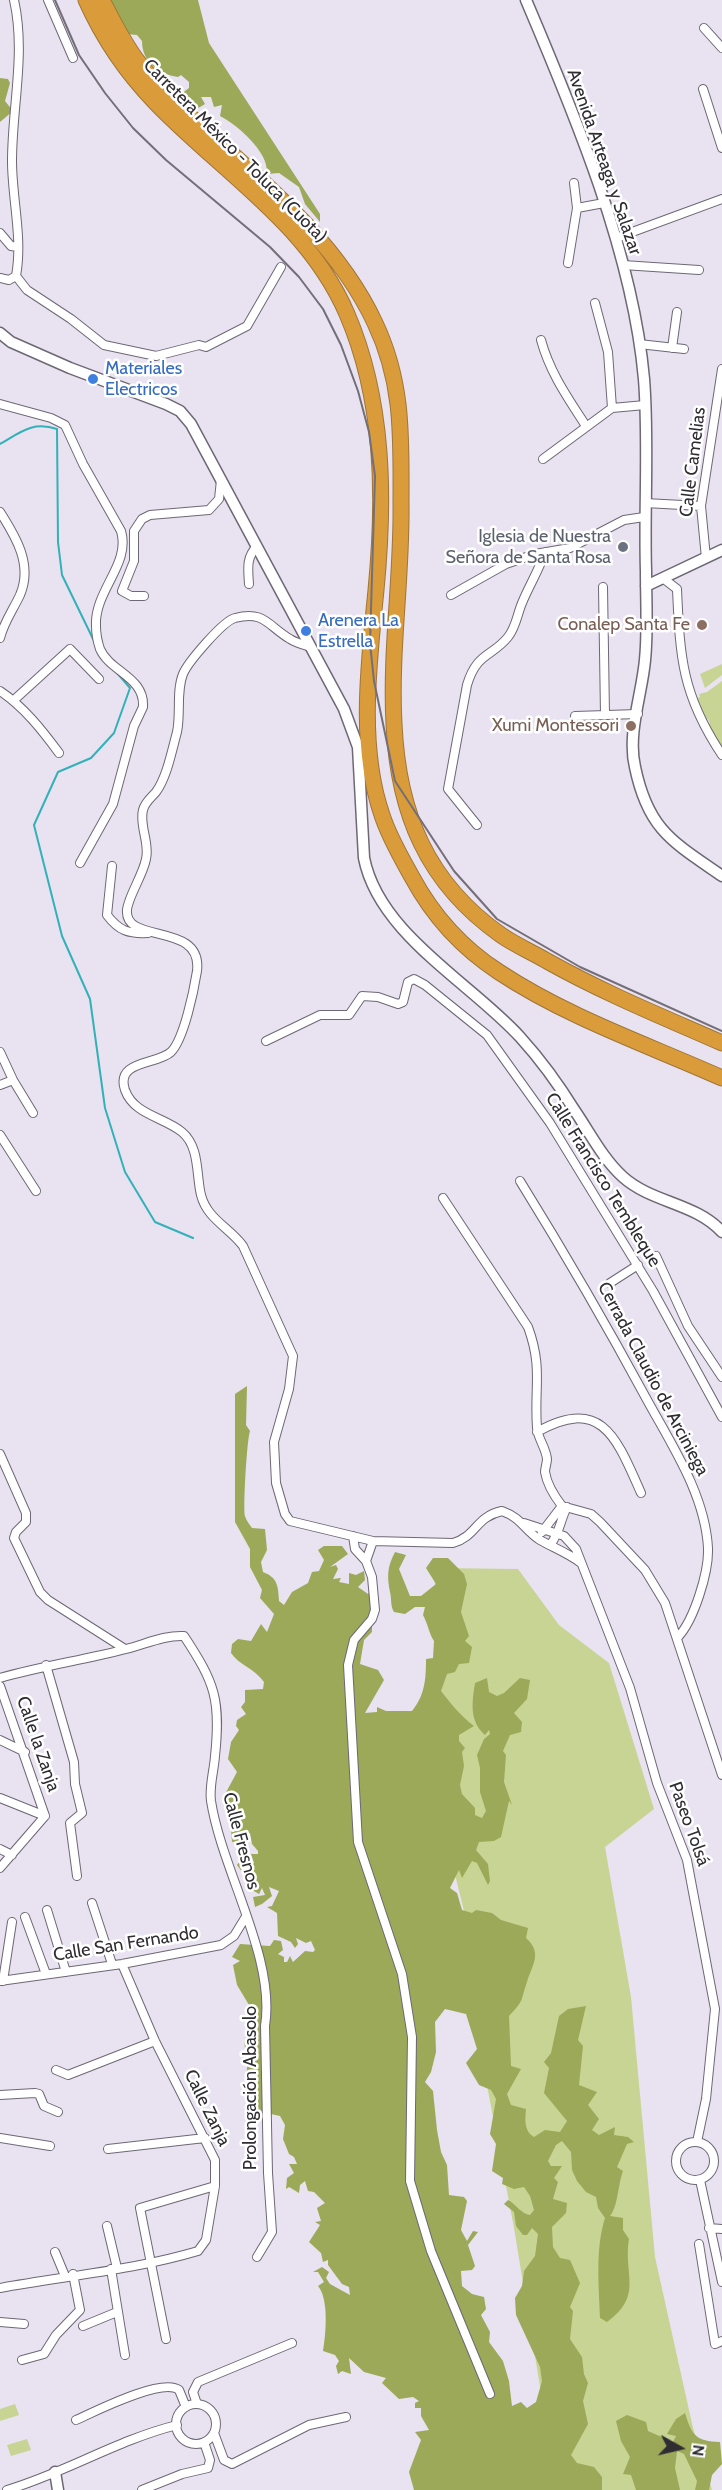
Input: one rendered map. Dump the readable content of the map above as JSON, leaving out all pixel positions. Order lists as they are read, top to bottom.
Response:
{
  "streets": {
    "highway": ["Carretera México - Toluca (Cuota)"],
    "street": [
      "Avenida Arteaga y Salazar",
      "Calle Camelias",
      "Calle Francisco Tembleque",
      "Cerrada Claudio de Arciniega",
      "Calle la Zanja",
      "Paseo Tolsá",
      "Calle Fresnos",
      "Calle San Fernando",
      "Prolongación Abasolo",
      "Calle Zanja"
    ]
  },
  "crossings": [
    ["Calle Fresnos", "Calle San Fernando"],
    ["Calle Fresnos", "Prolongación Abasolo"],
    ["Calle San Fernando", "Prolongación Abasolo"],
    ["Calle San Fernando", "Calle Zanja"]
  ],
  "places": [
    "Materiales Electricos",
    "Iglesia de Nuestra Señora de Santa Rosa",
    "Conalep Santa Fe",
    "Arenera La Estrella",
    "Xumi Montessori"
  ],
  "north": "right"
}
